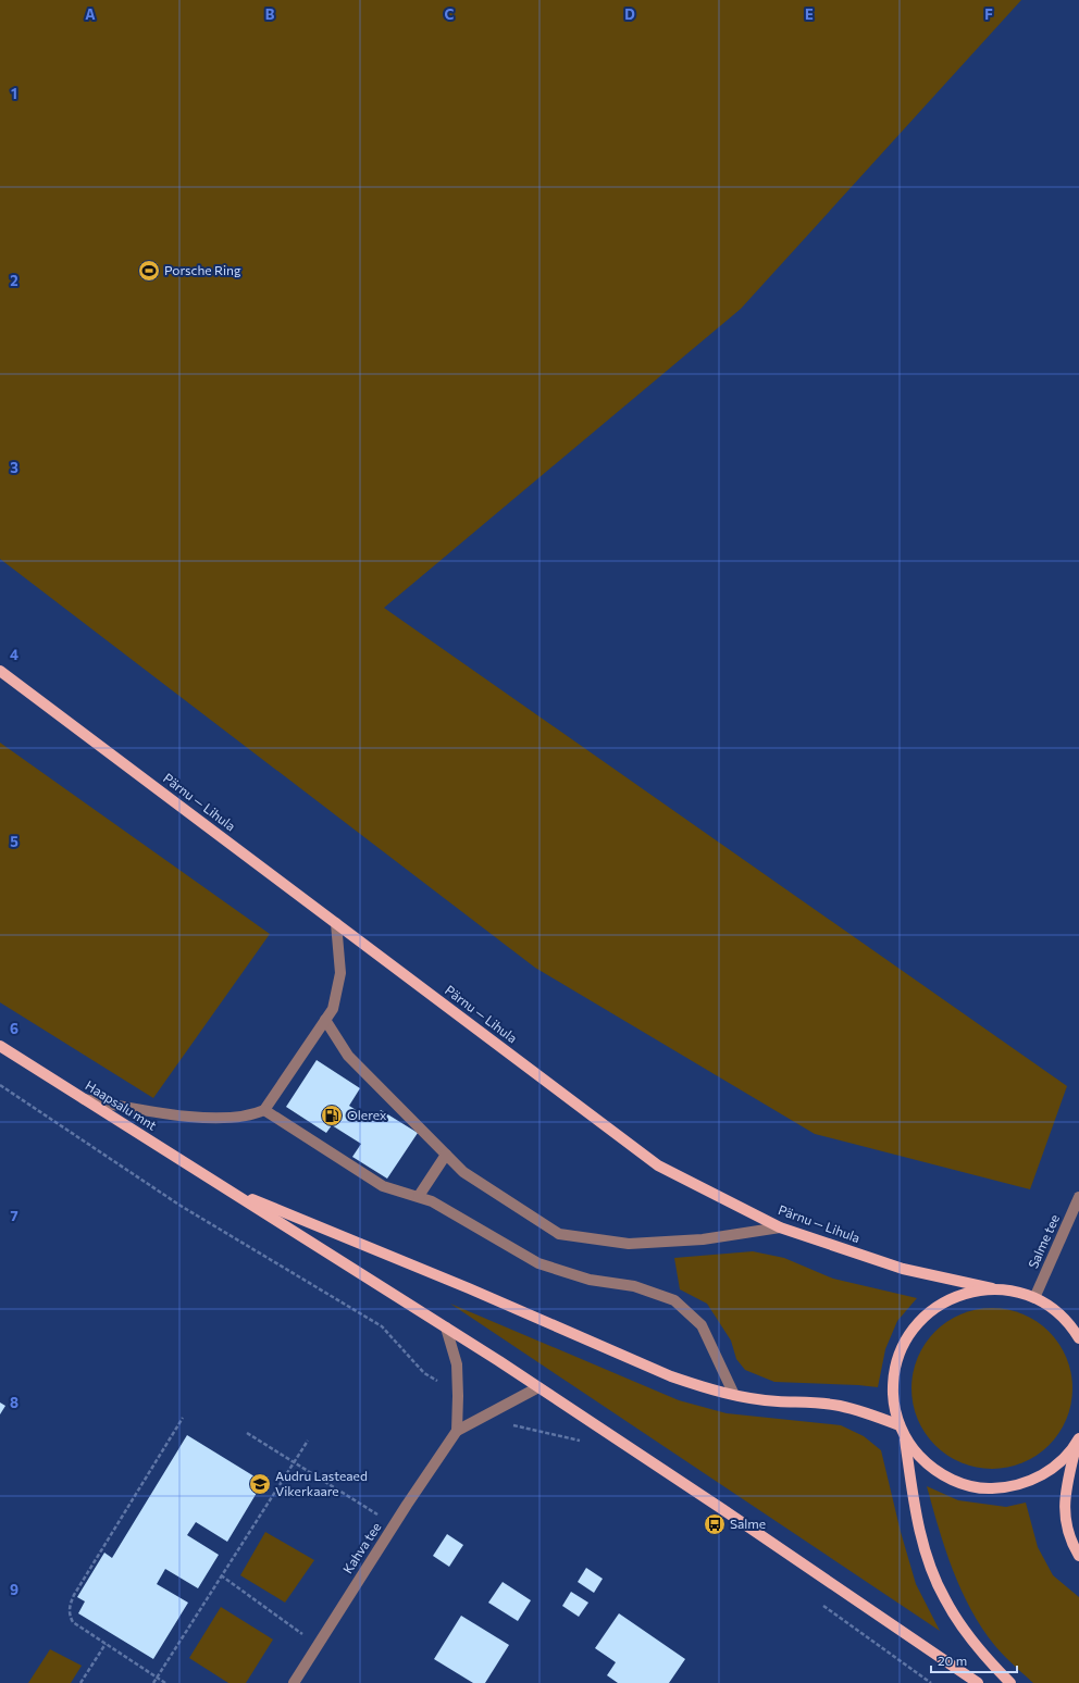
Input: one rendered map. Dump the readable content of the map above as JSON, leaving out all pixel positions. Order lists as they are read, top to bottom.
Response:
{
  "streets": {
    "main road": ["Pärnu — Lihula", "Haapsalu mnt"],
    "street": ["Salme tee", "Kahva tee"]
  },
  "places": {
    "sports": ["Porsche Ring"],
    "fuel station": ["Olerex"],
    "school or university": ["Audru Lasteaed Vikerkaare"],
    "bus stop": ["Salme"]
  },
  "scale_bar": "20 m",
  "grid": {
    "columns": [
      "A",
      "B",
      "C",
      "D",
      "E",
      "F"
    ],
    "rows": [
      "1",
      "2",
      "3",
      "4",
      "5",
      "6",
      "7",
      "8",
      "9"
    ]
  }
}
